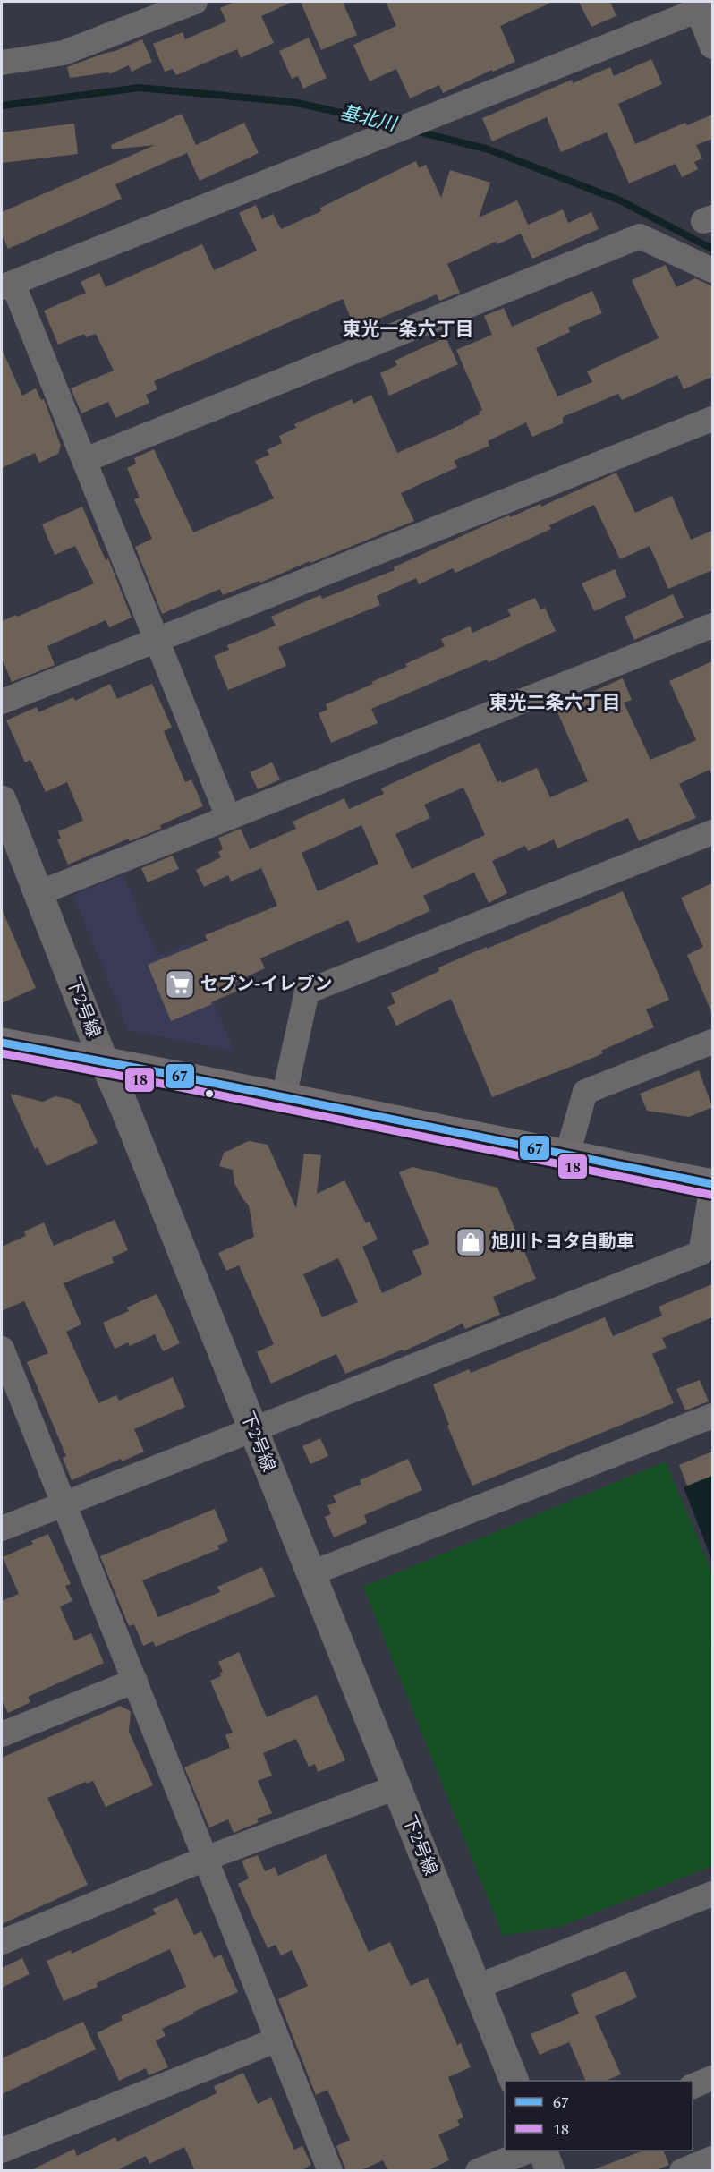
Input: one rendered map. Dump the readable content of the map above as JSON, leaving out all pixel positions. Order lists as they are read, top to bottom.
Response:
{
  "streets": {
    "street": ["下2号線"]
  },
  "districts": ["東光一条六丁目", "東光二条六丁目"],
  "water": ["基北川"],
  "places": {
    "supermarket": ["セブン-イレブン"],
    "shop": ["旭川トヨタ自動車"]
  },
  "lines": ["transit line 67", "transit line 18"],
  "legend": ["67", "18"]
}
